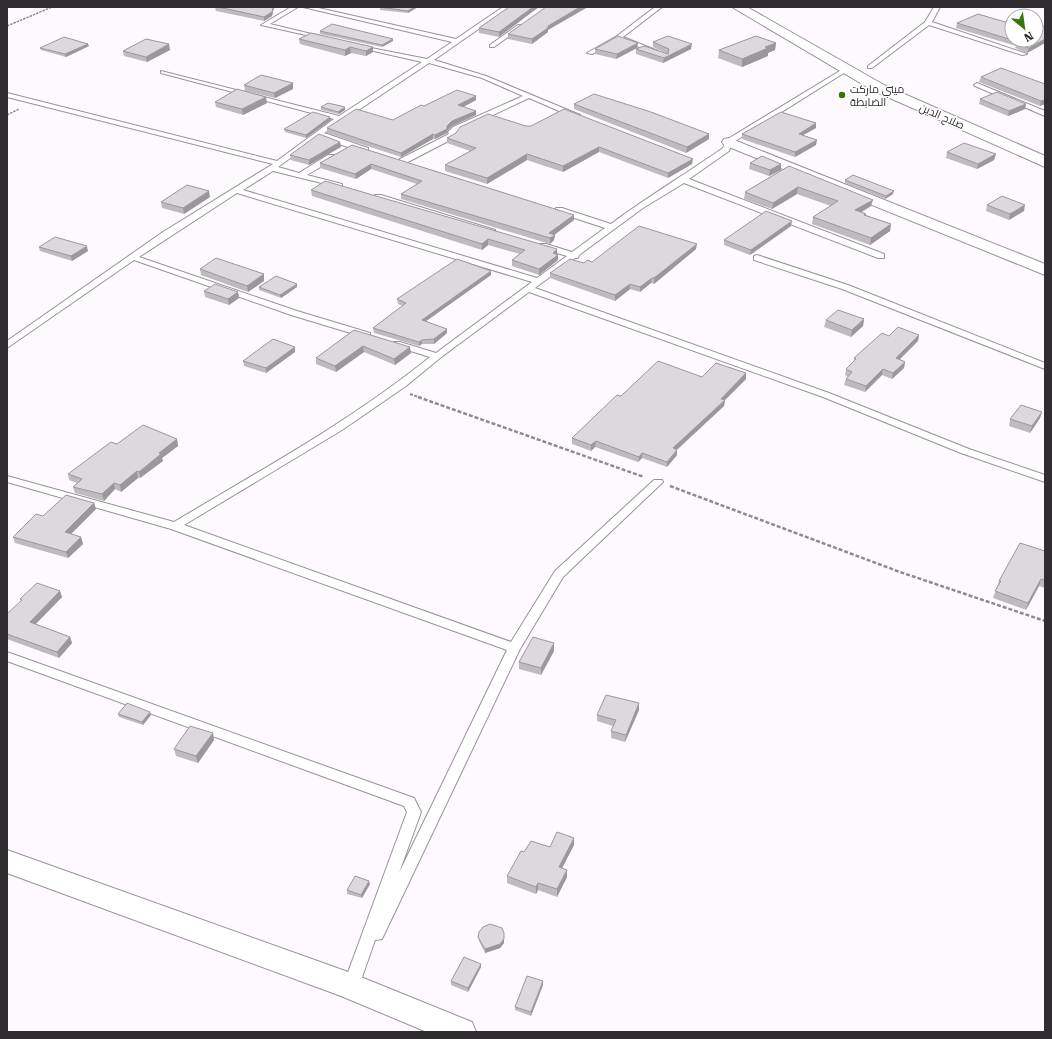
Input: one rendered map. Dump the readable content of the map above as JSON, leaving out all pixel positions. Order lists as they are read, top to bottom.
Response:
{
  "streets": {
    "highway": ["صلاح الدين"]
  },
  "places": ["ميني ماركت الضابطة"],
  "north": "bottom right"
}
